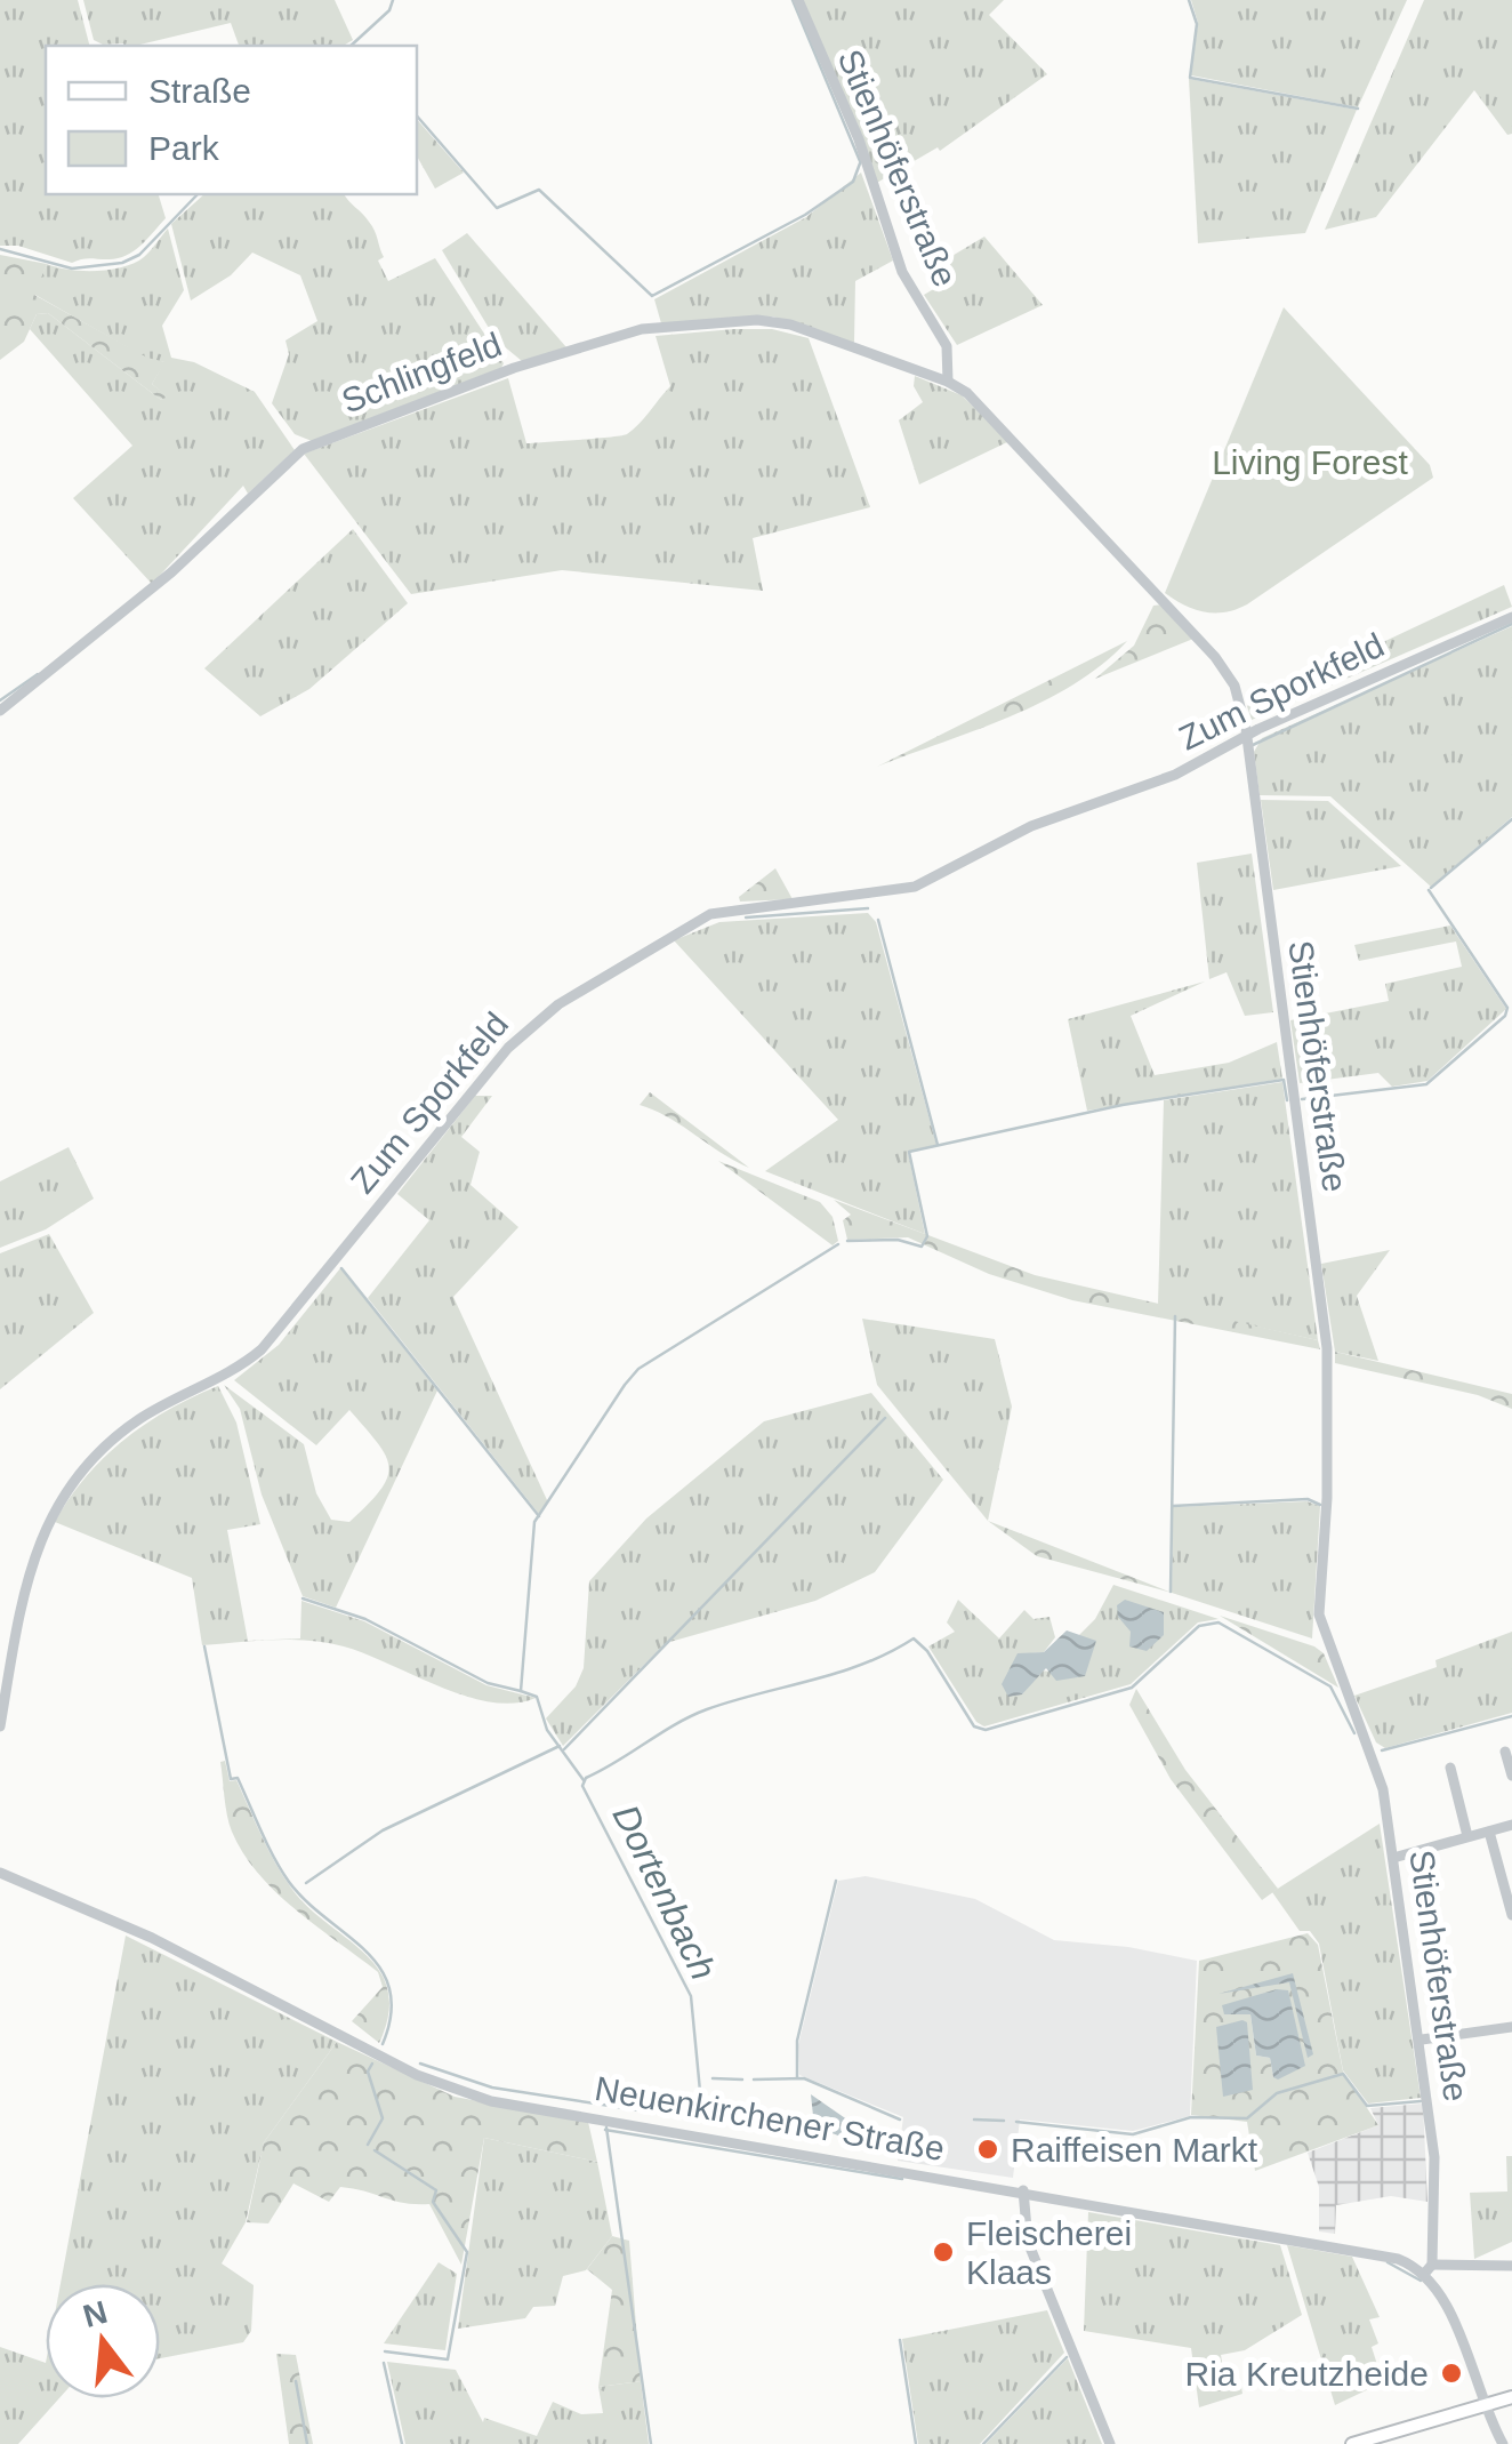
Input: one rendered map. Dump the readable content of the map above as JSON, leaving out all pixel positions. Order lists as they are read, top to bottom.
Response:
{
  "streets": {
    "street": [
      "Stienhöferstraße",
      "Schlingfeld",
      "Zum Sporkfeld",
      "Neuenkirchener Straße"
    ]
  },
  "crossings": [
    ["Stienhöferstraße", "Schlingfeld"],
    ["Stienhöferstraße", "Zum Sporkfeld"],
    ["Stienhöferstraße", "Neuenkirchener Straße"]
  ],
  "water": ["Dortenbach"],
  "parks": ["Living Forest"],
  "places": ["Raiffeisen Markt", "Fleischerei Klaas", "Ria Kreutzheide"],
  "legend": ["Straße", "Park"],
  "north": "top"
}
